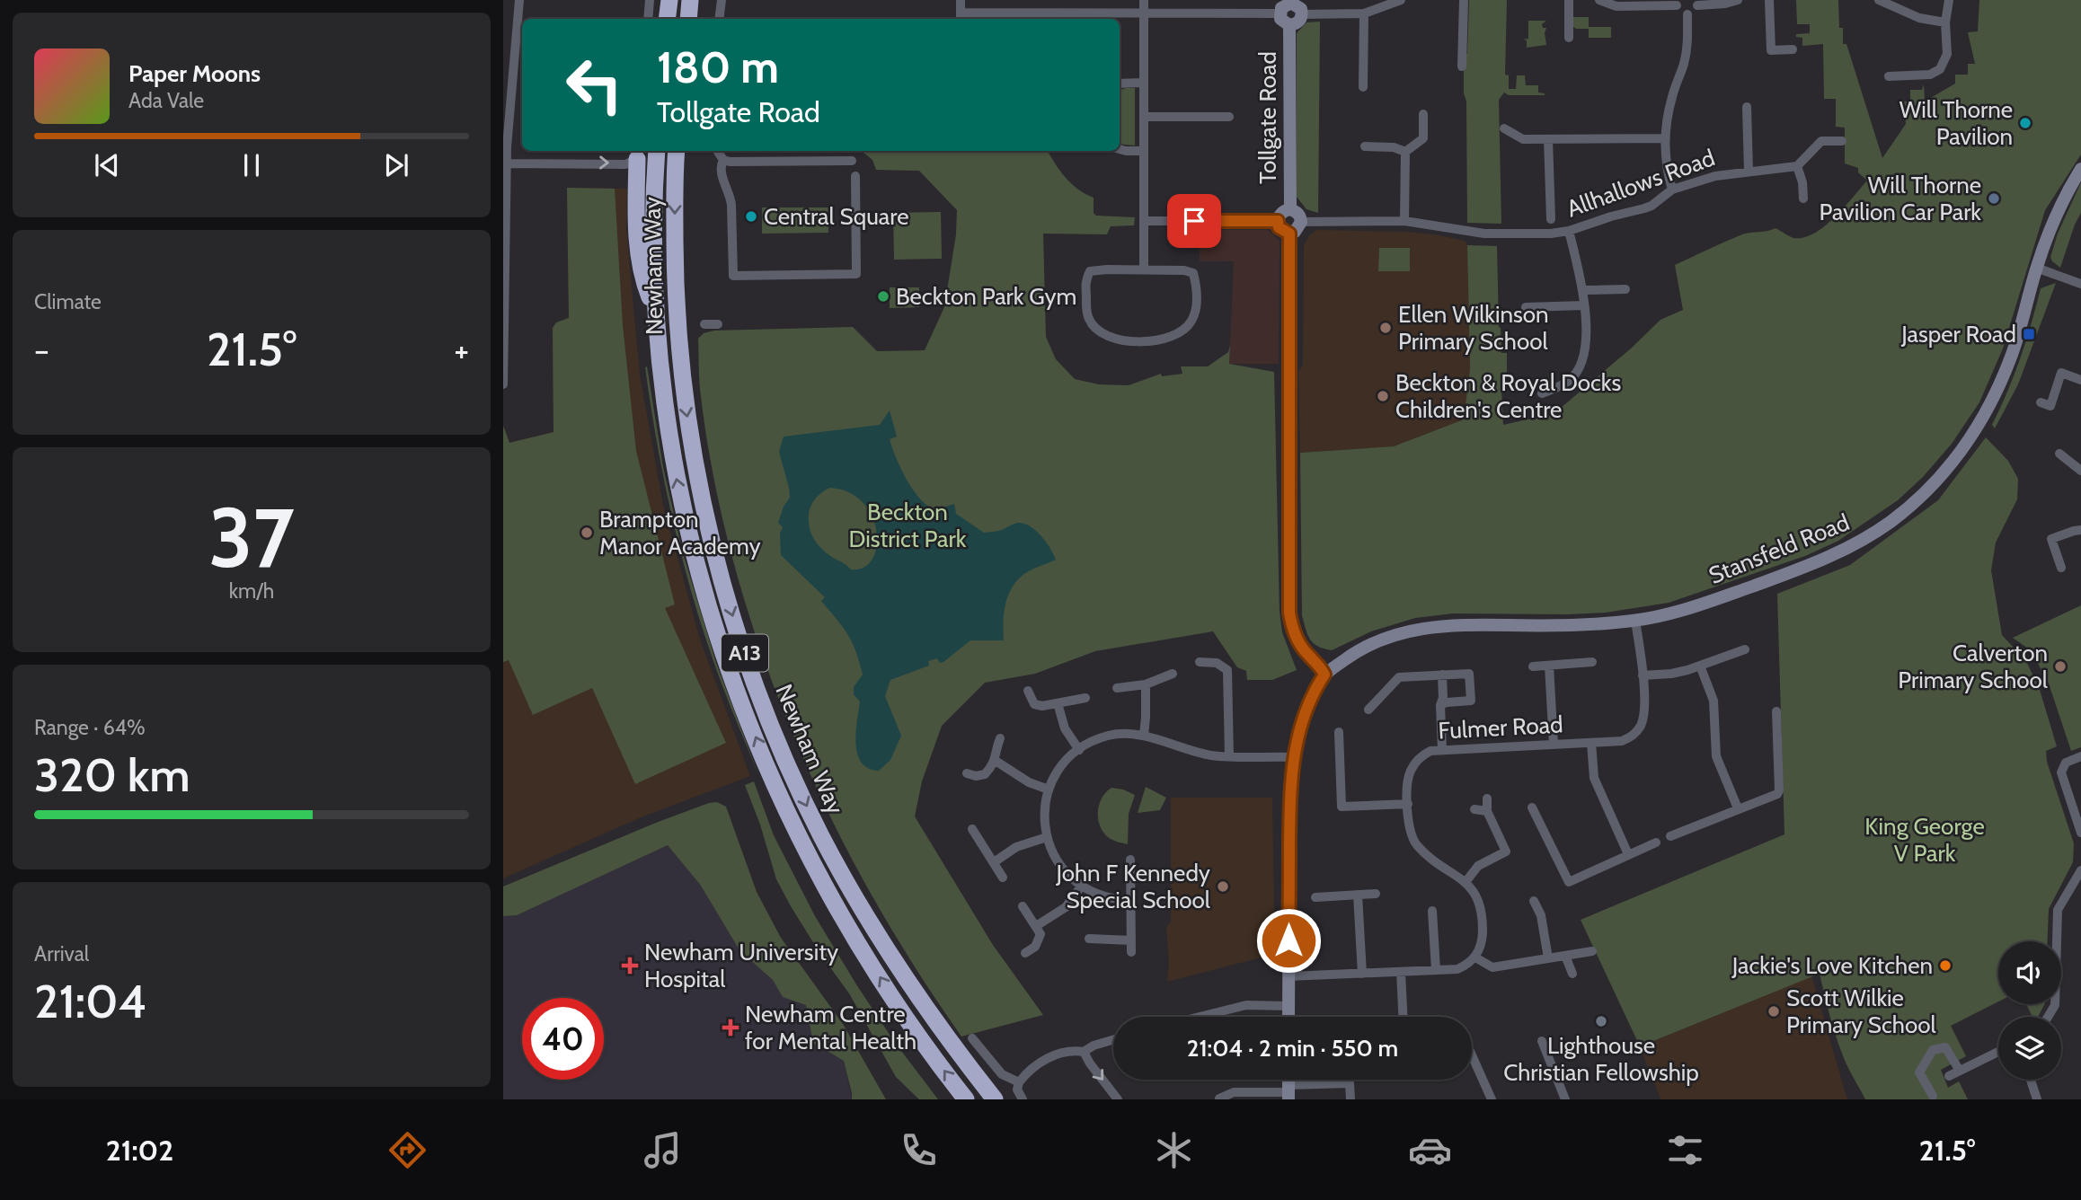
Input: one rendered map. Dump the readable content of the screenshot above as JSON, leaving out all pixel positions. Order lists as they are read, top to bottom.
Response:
{
  "streets": {
    "highway": ["Newham Way", "A13"],
    "street": [
      "Tollgate Road",
      "Allhallows Road",
      "Stansfeld Road",
      "Fulmer Road"
    ]
  },
  "crossings": [
    ["Tollgate Road", "Allhallows Road"],
    ["Stansfeld Road", "Fulmer Road"]
  ],
  "parks": ["Beckton District Park", "King George V Park"],
  "places": {
    "other": [
      "Will Thorne Pavilion",
      "Will Thorne Pavilion Car Park",
      "Central Square",
      "Beckton Park Gym",
      "Ellen Wilkinson Primary School",
      "Beckton & Royal Docks Children's Centre",
      "Brampton Manor Academy",
      "Calverton Primary School",
      "John F Kennedy Special School",
      "Jackie's Love Kitchen",
      "Scott Wilkie Primary School",
      "Lighthouse Christian Fellowship"
    ],
    "transit": ["Jasper Road"],
    "health": ["Newham University Hospital", "Newham Centre for Mental Health"]
  },
  "page": {
    "turn": ["180 m", "Tollgate Road"],
    "song": ["Paper Moons", "Ada Vale"],
    "tile": [
      "Climate",
      ["37", "km/h"],
      ["Range · 64%", "320 km"],
      ["Arrival", "21:04"]
    ],
    "heat": ["−", "21.5°", "+"],
    "limit": "40",
    "trip": "21:04 · 2 min · 550 m",
    "tabs": ["21:02", "21.5°"]
  }
}
